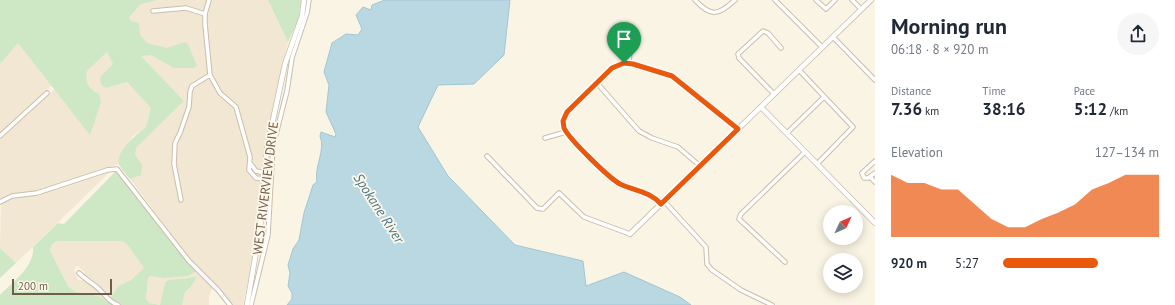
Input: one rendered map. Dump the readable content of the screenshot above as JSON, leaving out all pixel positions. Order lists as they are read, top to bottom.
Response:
{
  "streets": {
    "street": ["WEST RIVERVIEW DRIVE"]
  },
  "water": ["Spokane River"],
  "scale_bar": "200 m",
  "north": "top right",
  "page": {
    "heading": ["Morning run", "06:18 · 8 × 920 m"],
    "stats": [
      ["Distance", "7.36 km"],
      ["Time", "38:16"],
      ["Pace", "5:12 /km"]
    ],
    "chart": ["Elevation", "127–134 m"],
    "list": [
      {
        "name": "920 m",
        "note": "5:27"
      }
    ],
    "scale": "200 m"
  }
}
